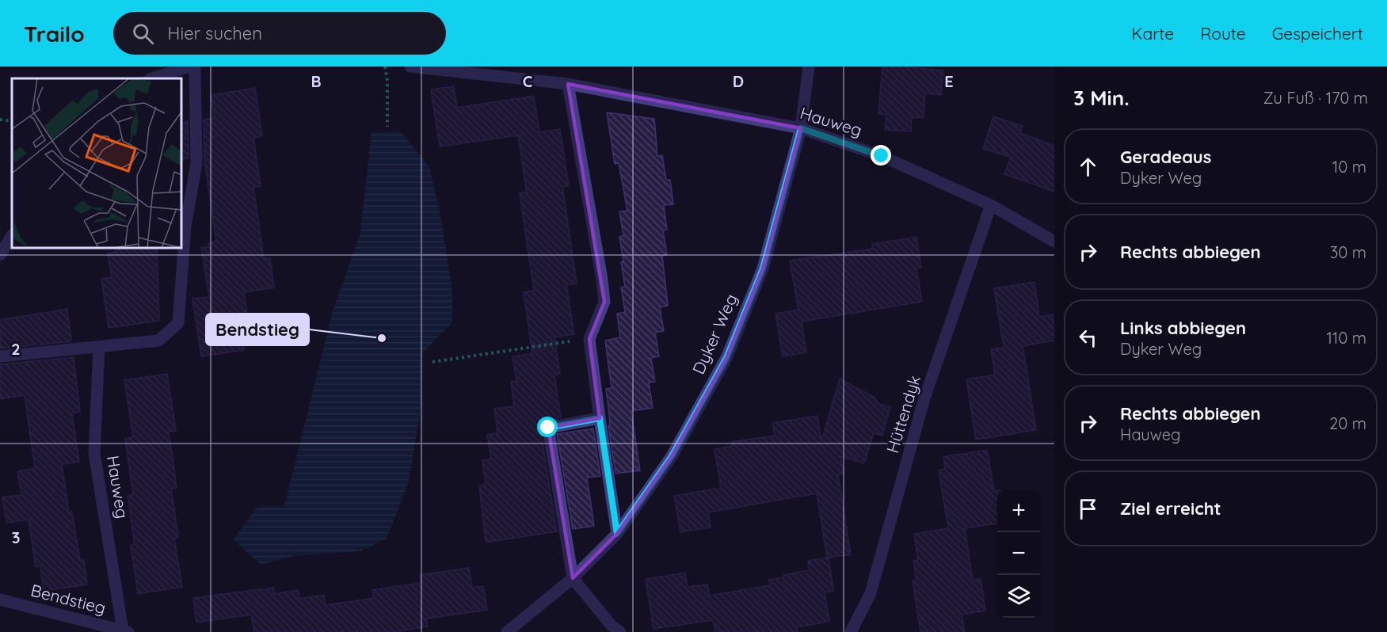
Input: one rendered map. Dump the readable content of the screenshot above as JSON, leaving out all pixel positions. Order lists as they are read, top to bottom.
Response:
{
  "streets": {
    "street": [
      "Hauweg",
      "Dyker Weg",
      "Hüttendyk",
      "Bendstieg"
    ]
  },
  "crossings": [
    ["Hauweg", "Dyker Weg"],
    ["Hauweg", "Hüttendyk"],
    ["Hauweg", "Bendstieg"]
  ],
  "places": ["Bendstieg"],
  "page": {
    "header": "Trailo",
    "search": "Hier suchen",
    "nav": ["Karte", "Route", "Gespeichert"],
    "heading": ["3 Min.", "Zu Fuß · 170 m"],
    "list": [
      ["Geradeaus", "Dyker Weg", "10 m"],
      ["Rechts abbiegen", "30 m"],
      ["Links abbiegen", "Dyker Weg", "110 m"],
      ["Rechts abbiegen", "Hauweg", "20 m"],
      "Ziel erreicht"
    ],
    "map_buttons": ["+", "−"]
  },
  "grid": {
    "columns": [
      "B",
      "C",
      "D",
      "E"
    ],
    "rows": ["2", "3"]
  }
}
